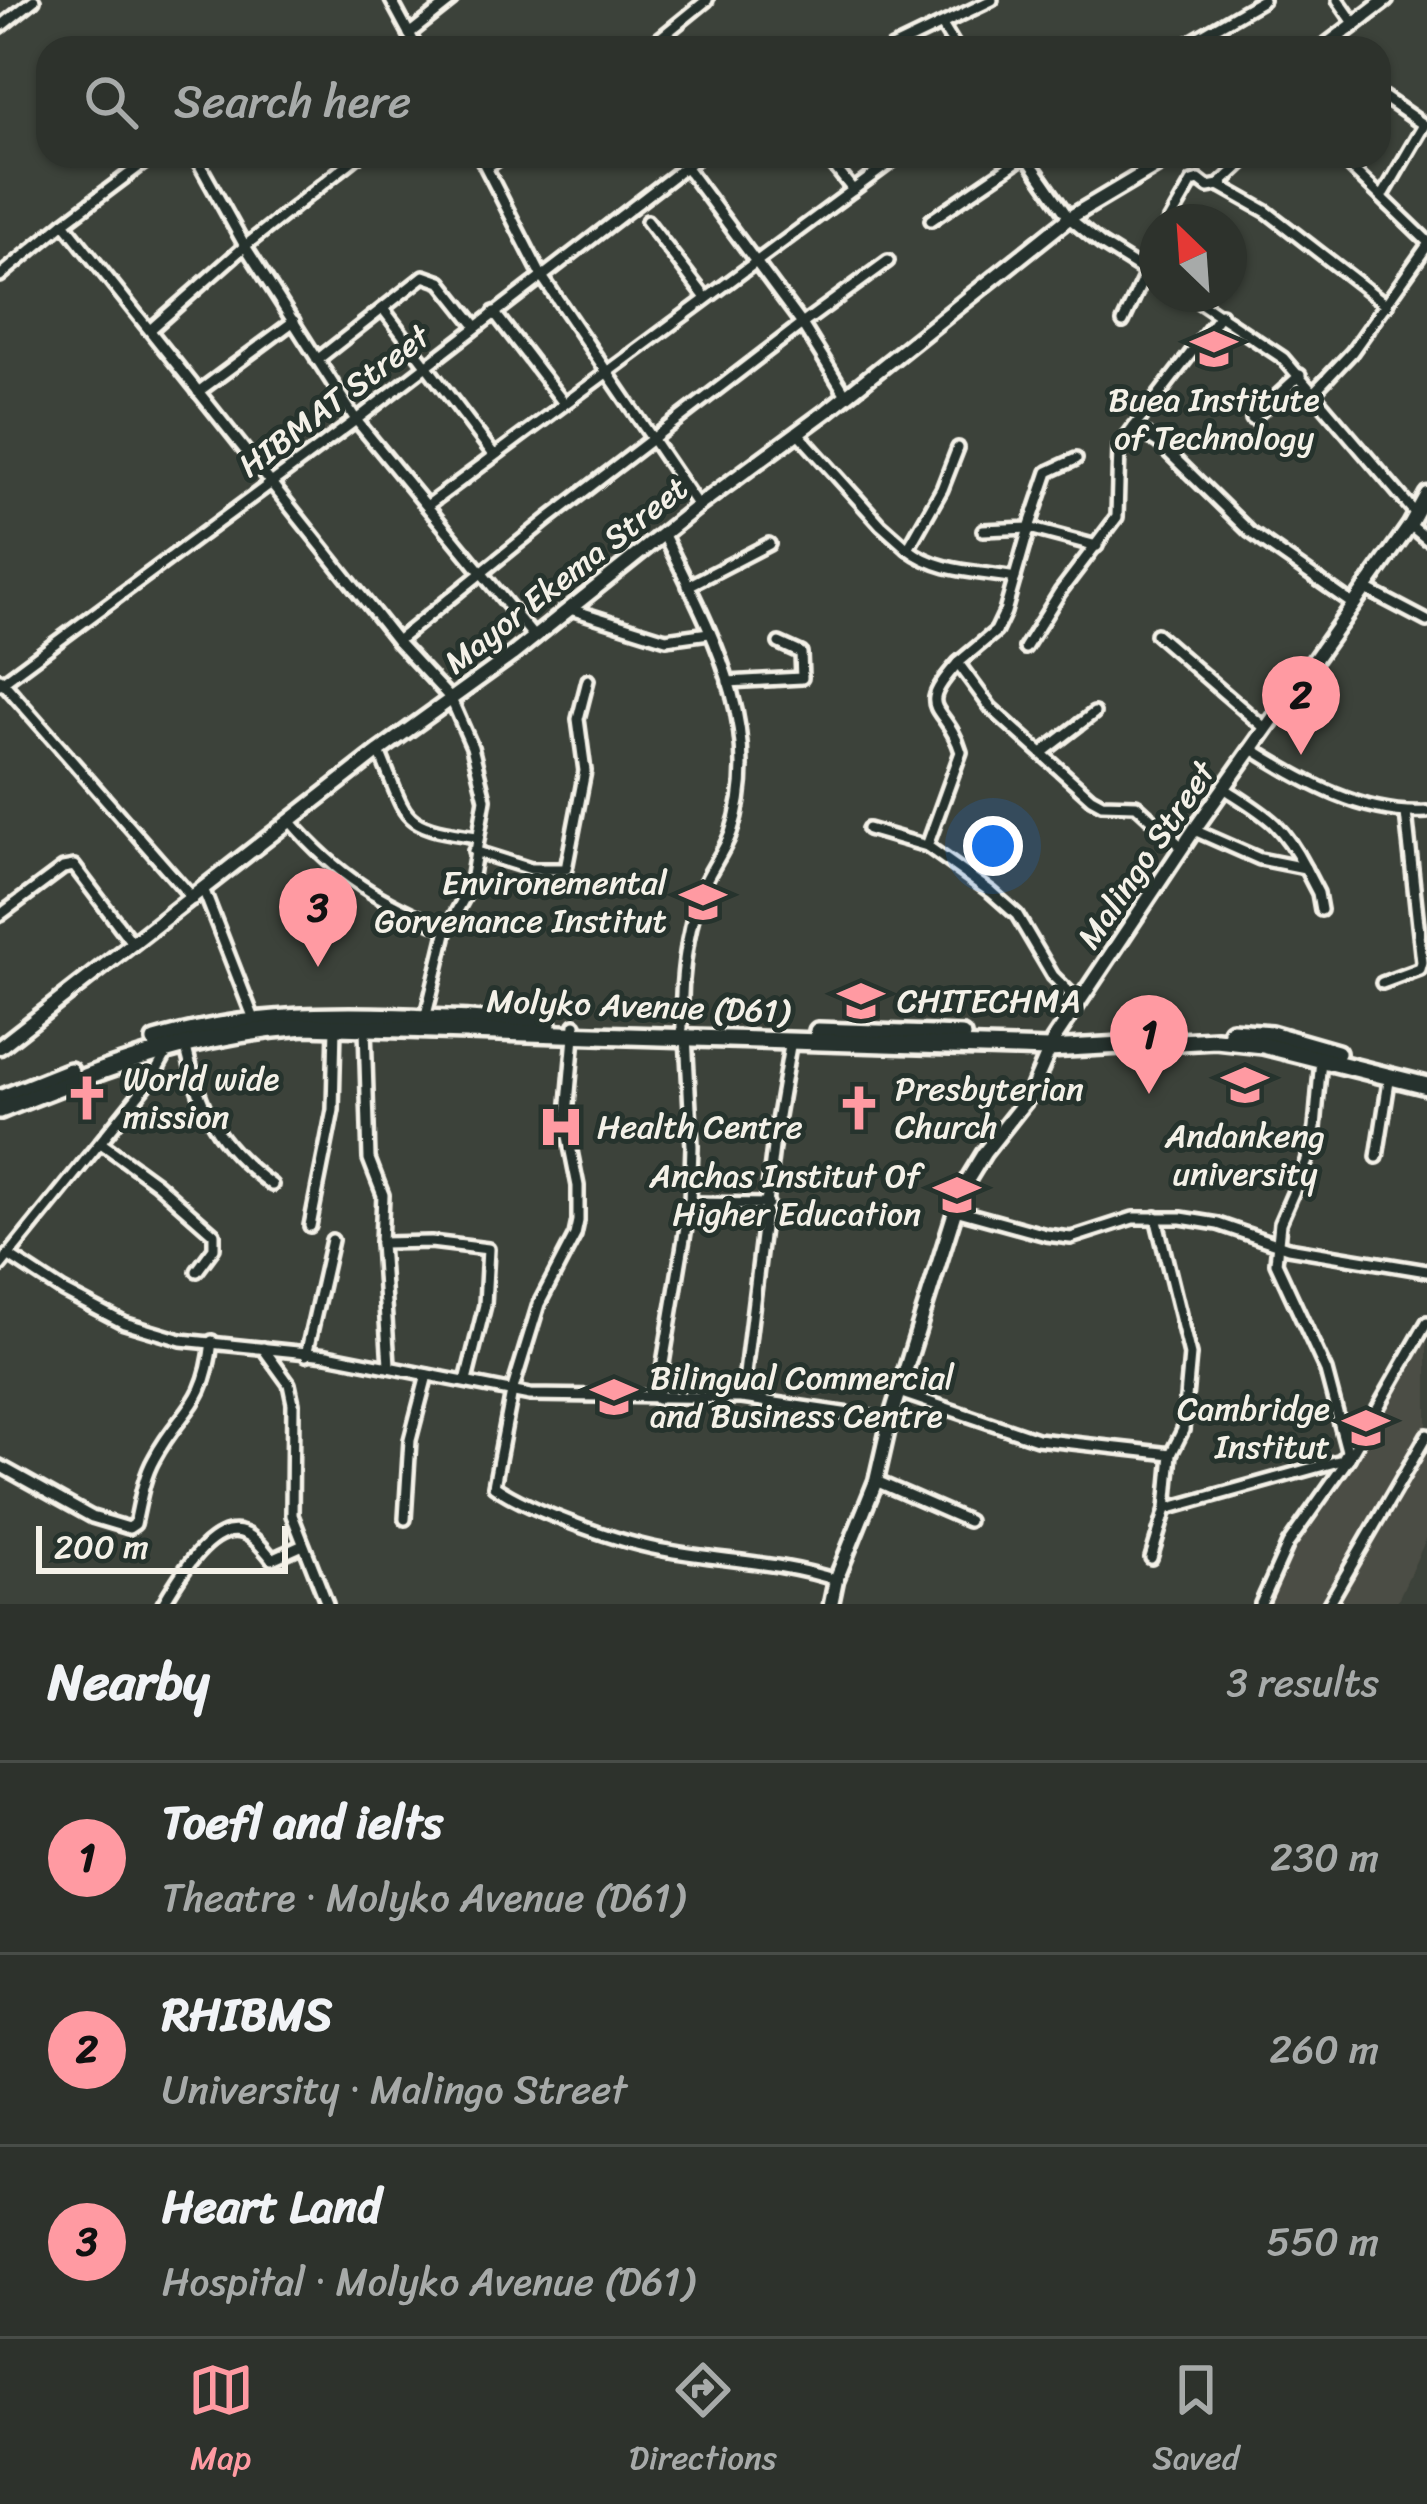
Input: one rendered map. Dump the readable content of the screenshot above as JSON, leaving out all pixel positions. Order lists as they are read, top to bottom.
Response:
{
  "streets": {
    "highway": ["Molyko Avenue (D61)"],
    "street": ["HIBMAT Street", "Mayor Ekema Street", "Malingo Street"]
  },
  "crossings": [
    ["Malingo Street", "Molyko Avenue (D61)"]
  ],
  "places": {
    "school or university": [
      "Buea Institute of Technology",
      "Environemental Gorvenance Institut",
      "CHITECHMA",
      "Andankeng university",
      "Anchas Institut Of Higher Education",
      "Bilingual Commercial and Business Centre",
      "Cambridge Institut"
    ],
    "church": ["World wide mission", "Presbyterian Church"],
    "hospital": ["Health Centre"]
  },
  "scale_bar": "200 m",
  "north": "top left",
  "page": {
    "search": "Search here",
    "pins": ["2", "3", "1"],
    "scale": "200 m",
    "heading": ["Nearby", "3 results"],
    "list": [
      {
        "mark": "1",
        "name": "Toefl and ielts",
        "note": "Theatre · Molyko Avenue (D61)",
        "value": "230 m"
      },
      {
        "mark": "2",
        "name": "RHIBMS",
        "note": "University · Malingo Street",
        "value": "260 m"
      },
      {
        "mark": "3",
        "name": "Heart Land",
        "note": "Hospital · Molyko Avenue (D61)",
        "value": "550 m"
      }
    ],
    "nav": ["Map", "Directions", "Saved"]
  }
}
